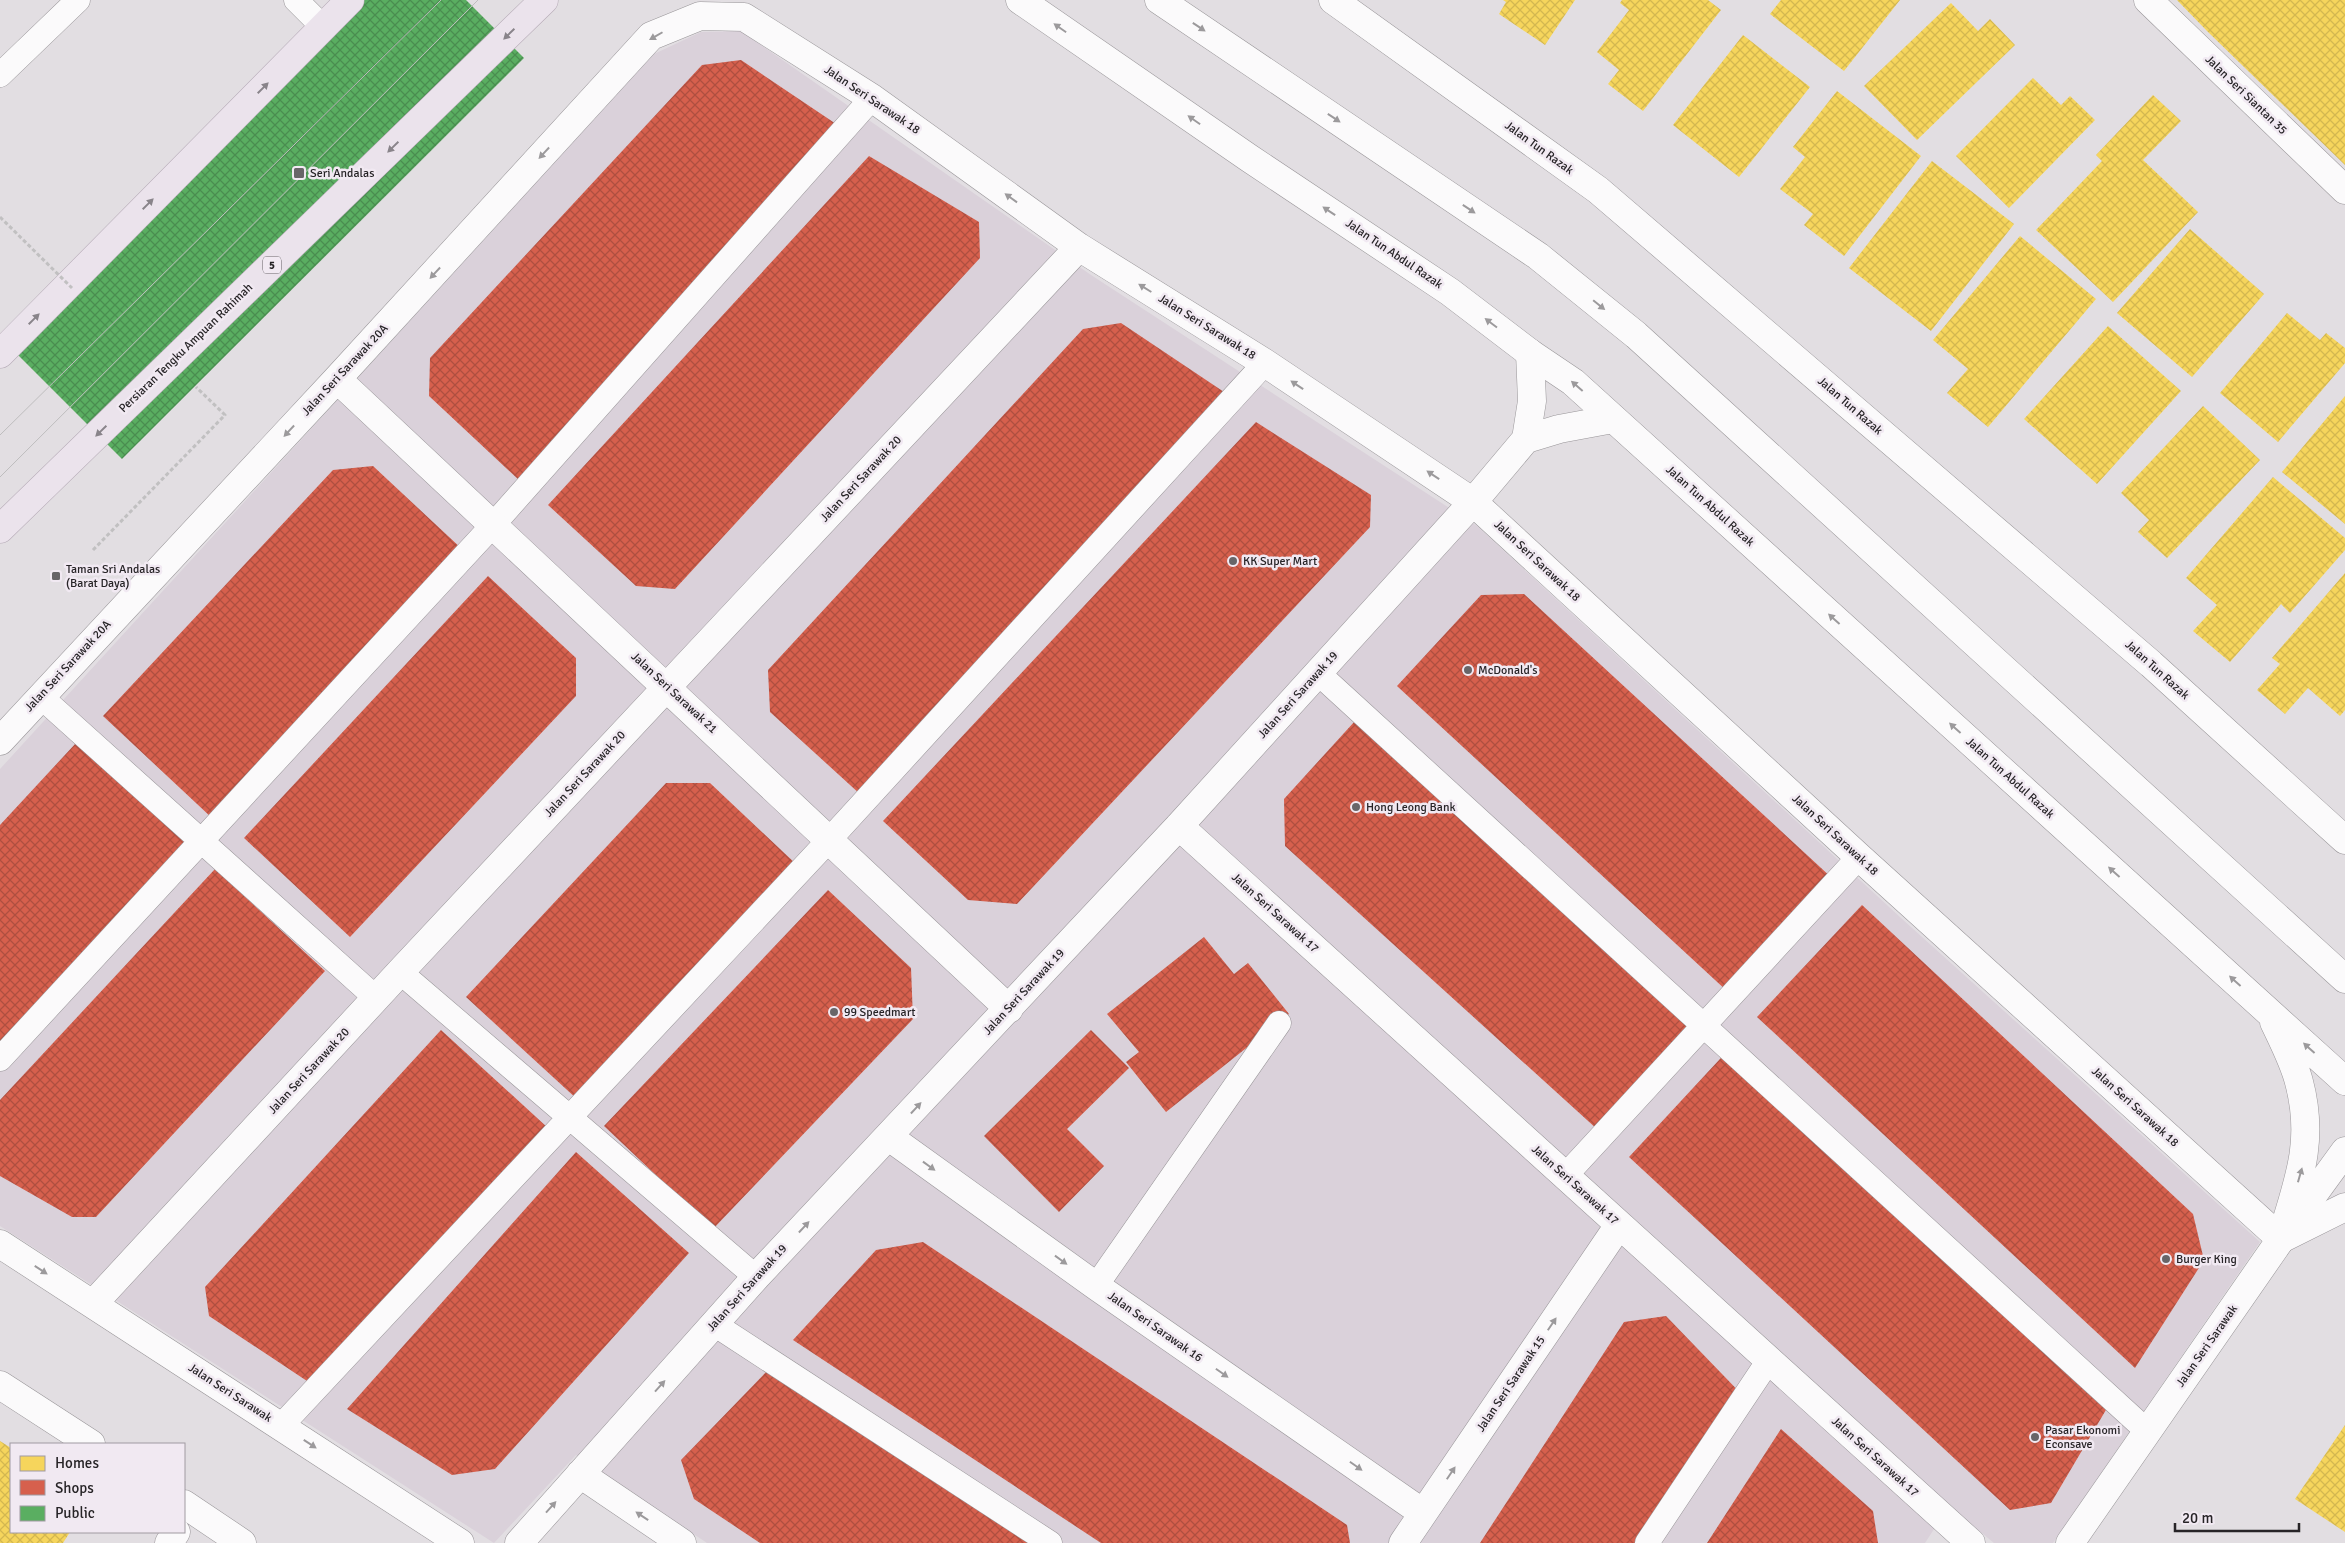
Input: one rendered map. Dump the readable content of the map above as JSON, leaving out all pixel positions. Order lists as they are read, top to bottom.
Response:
{
  "streets": {
    "highway": ["5", "Persiaran Tengku Ampuan Rahimah"],
    "street": [
      "Jalan Seri Siantan 35",
      "Jalan Seri Sarawak 18",
      "Jalan Tun Razak",
      "Jalan Tun Abdul Razak",
      "Jalan Seri Sarawak 20A",
      "Jalan Seri Sarawak 20",
      "Jalan Seri Sarawak 21",
      "Jalan Seri Sarawak 19",
      "Jalan Seri Sarawak 17",
      "Jalan Seri Sarawak 16",
      "Jalan Seri Sarawak",
      "Jalan Seri Sarawak 15"
    ]
  },
  "crossings": [
    ["Jalan Seri Sarawak 18", "Jalan Seri Sarawak 20A"],
    ["Jalan Seri Sarawak 18", "Jalan Seri Sarawak 20"],
    ["Jalan Seri Sarawak 18", "Jalan Seri Sarawak 19"],
    ["Jalan Seri Sarawak 18", "Jalan Seri Sarawak"],
    ["Jalan Seri Sarawak 20A", "Jalan Seri Sarawak 21"],
    ["Jalan Seri Sarawak 20", "Jalan Seri Sarawak 21"],
    ["Jalan Seri Sarawak 20", "Jalan Seri Sarawak"],
    ["Jalan Seri Sarawak 21", "Jalan Seri Sarawak 19"],
    ["Jalan Seri Sarawak 19", "Jalan Seri Sarawak 17"],
    ["Jalan Seri Sarawak 19", "Jalan Seri Sarawak 16"],
    ["Jalan Seri Sarawak 17", "Jalan Seri Sarawak 15"],
    ["Jalan Seri Sarawak 16", "Jalan Seri Sarawak 15"]
  ],
  "one_way": [
    "Jalan Seri Sarawak 20A",
    "Jalan Seri Sarawak 19",
    "Jalan Seri Sarawak 16",
    "Jalan Seri Sarawak 15"
  ],
  "places": {
    "transit": ["Seri Andalas", "Taman Sri Andalas (Barat Daya)"],
    "other": [
      "KK Super Mart",
      "McDonald's",
      "Hong Leong Bank",
      "99 Speedmart",
      "Burger King",
      "Pasar Ekonomi Econsave"
    ]
  },
  "legend": ["Homes", "Shops", "Public"],
  "scale_bar": "20 m"
}
